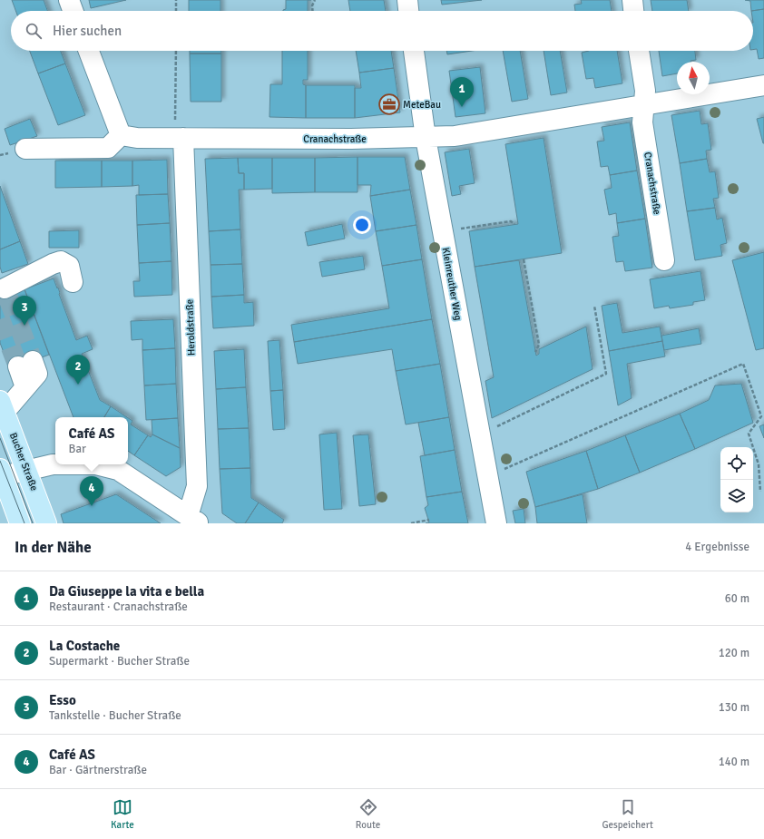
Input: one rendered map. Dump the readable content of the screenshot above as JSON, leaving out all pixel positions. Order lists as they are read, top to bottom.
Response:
{
  "streets": {
    "main road": ["Bucher Straße"],
    "street": ["Cranachstraße", "Kleinreuther Weg", "Heroldstraße"]
  },
  "crossings": [
    ["Cranachstraße", "Kleinreuther Weg"],
    ["Cranachstraße", "Heroldstraße"]
  ],
  "places": {
    "office": ["MeteBau"]
  },
  "north": "top",
  "page": {
    "search": "Hier suchen",
    "pins": [
      "1",
      "3",
      "2",
      "4"
    ],
    "popup": ["Café AS", "Bar"],
    "heading": ["In der Nähe", "4 Ergebnisse"],
    "list": [
      {
        "mark": "1",
        "name": "Da Giuseppe la vita e bella",
        "note": "Restaurant · Cranachstraße",
        "value": "60 m"
      },
      {
        "mark": "2",
        "name": "La Costache",
        "note": "Supermarkt · Bucher Straße",
        "value": "120 m"
      },
      {
        "mark": "3",
        "name": "Esso",
        "note": "Tankstelle · Bucher Straße",
        "value": "130 m"
      },
      {
        "mark": "4",
        "name": "Café AS",
        "note": "Bar · Gärtnerstraße",
        "value": "140 m"
      }
    ],
    "nav": ["Karte", "Route", "Gespeichert"]
  }
}
